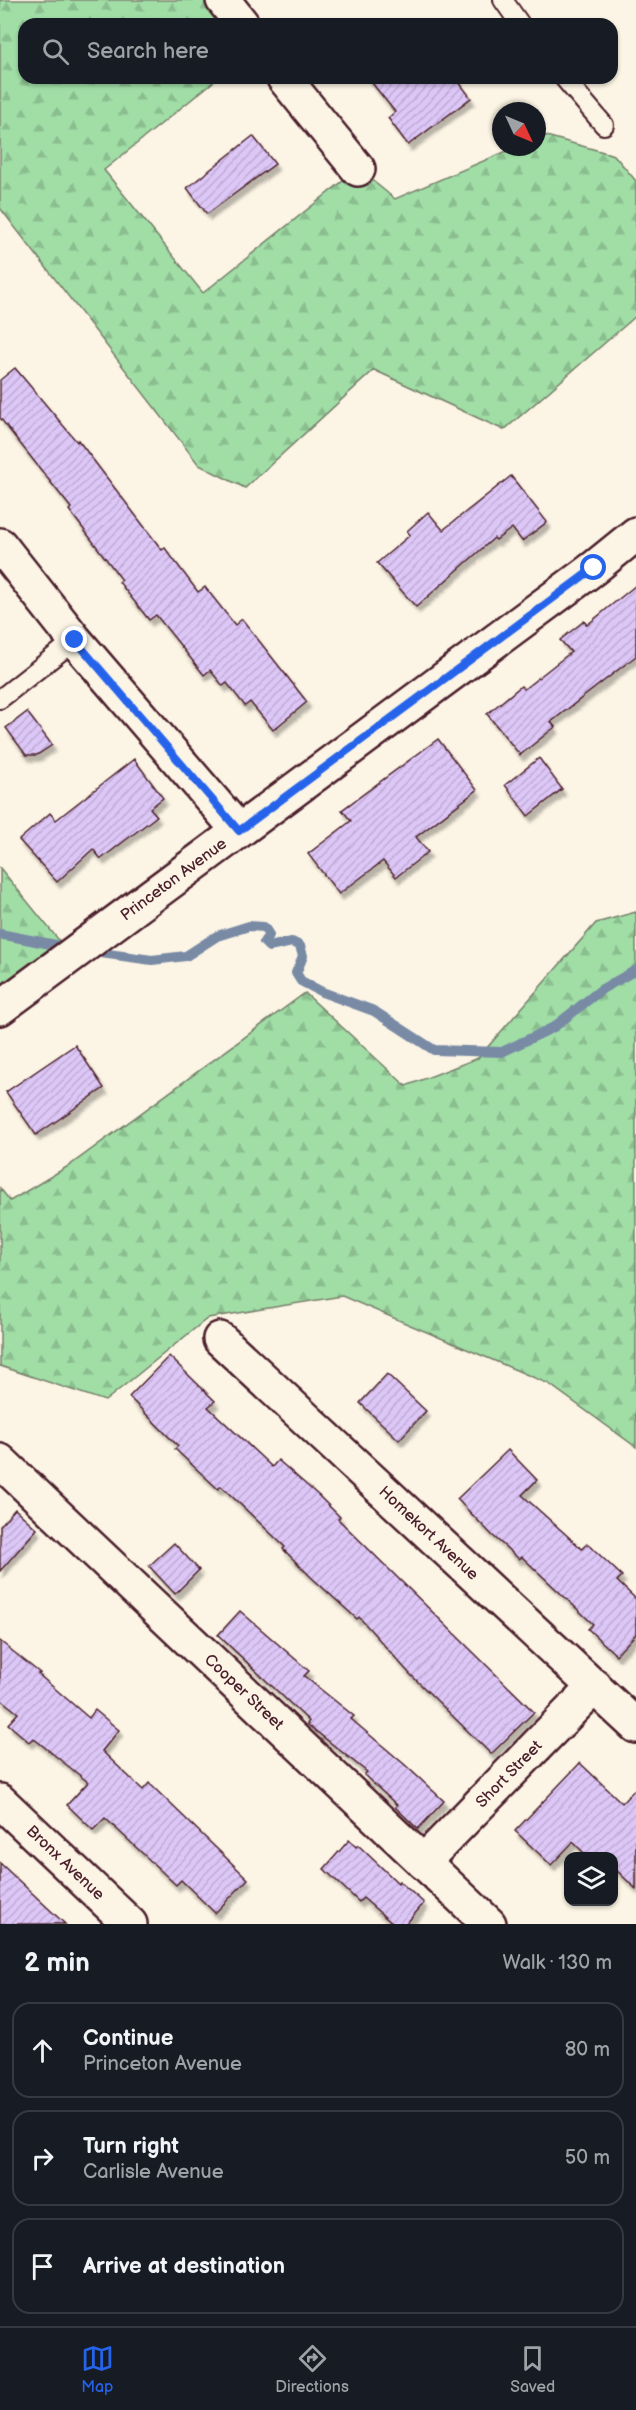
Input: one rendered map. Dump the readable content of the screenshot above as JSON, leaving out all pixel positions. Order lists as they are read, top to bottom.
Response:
{
  "streets": {
    "street": [
      "Princeton Avenue",
      "Homekort Avenue",
      "Cooper Street",
      "Short Street",
      "Bronx Avenue"
    ]
  },
  "crossings": [
    ["Homekort Avenue", "Short Street"],
    ["Cooper Street", "Short Street"]
  ],
  "north": "bottom right",
  "page": {
    "search": "Search here",
    "heading": ["2 min", "Walk · 130 m"],
    "list": [
      ["Continue", "Princeton Avenue", "80 m"],
      ["Turn right", "Carlisle Avenue", "50 m"],
      "Arrive at destination"
    ],
    "nav": ["Map", "Directions", "Saved"]
  }
}
